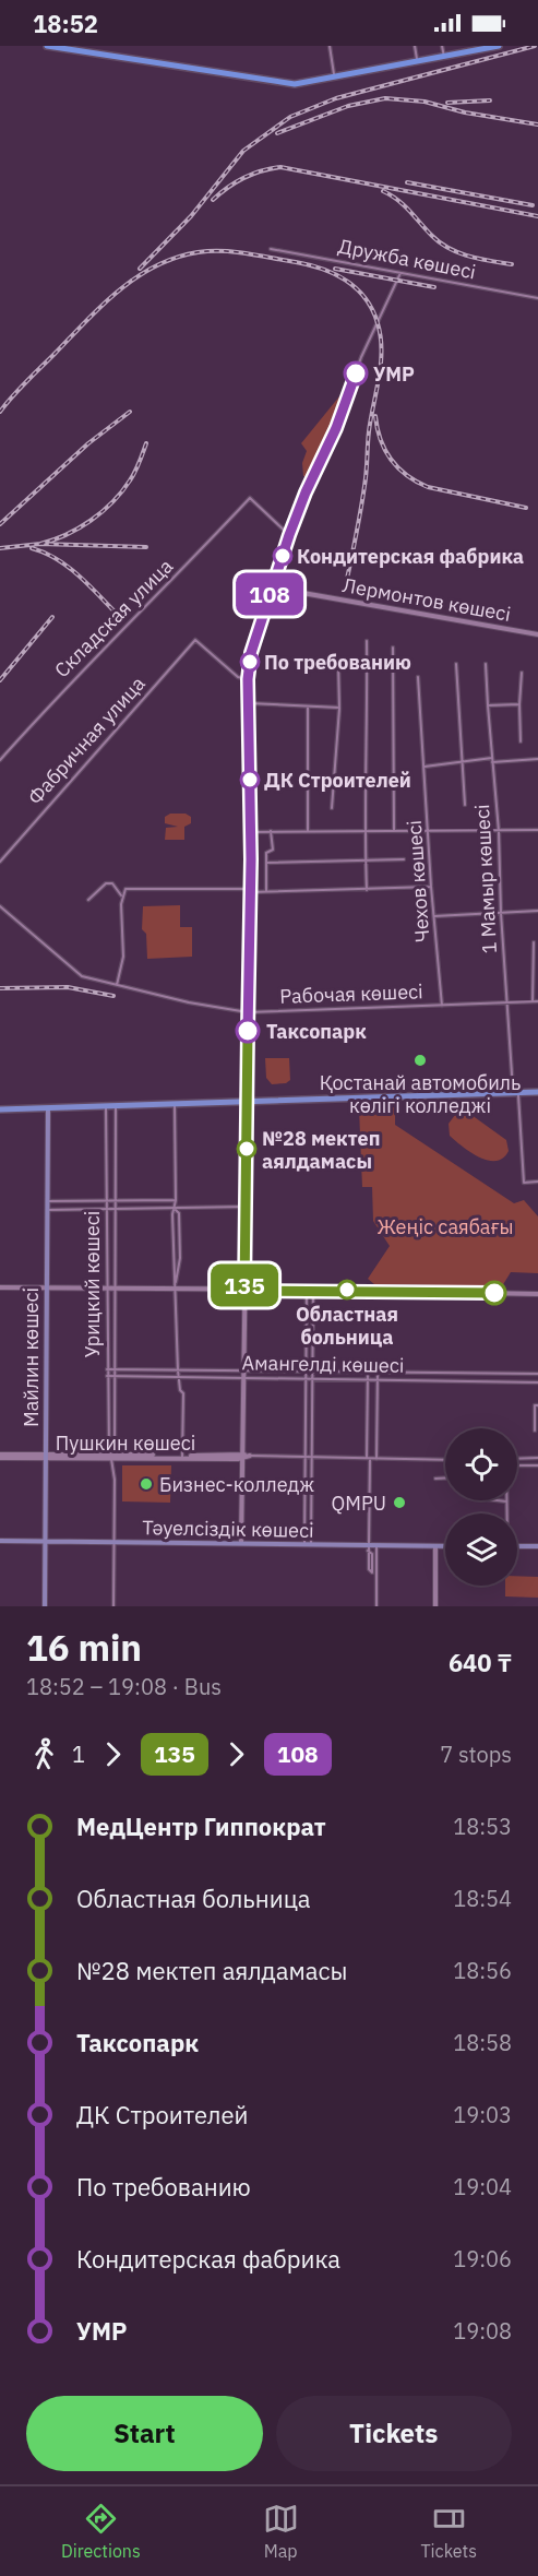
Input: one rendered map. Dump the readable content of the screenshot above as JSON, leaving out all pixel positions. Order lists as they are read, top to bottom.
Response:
{
  "streets": {
    "main road": ["Майлин көшесі", "Тәуелсіздік көшесі"],
    "street": [
      "Дружба көшесі",
      "Лермонтов көшесі",
      "Складская улица",
      "Фабричная улица",
      "1 Мамыр көшесі",
      "Чехов көшесі",
      "Рабочая көшесі",
      "Урицкий көшесі",
      "Амангелді көшесі",
      "Пушкин көшесі"
    ]
  },
  "crossings": [
    ["1 Мамыр көшесі", "Рабочая көшесі"],
    ["Чехов көшесі", "Рабочая көшесі"],
    ["Урицкий көшесі", "Амангелді көшесі"],
    ["Урицкий көшесі", "Пушкин көшесі"],
    ["Урицкий көшесі", "Тәуелсіздік көшесі"],
    ["Майлин көшесі", "Пушкин көшесі"],
    ["Майлин көшесі", "Тәуелсіздік көшесі"]
  ],
  "parks": ["Жеңіс саябағы"],
  "places": [
    "УМР",
    "Кондитерская фабрика",
    "По требованию",
    "ДК Строителей",
    "Таксопарк",
    "Қостанай автомобиль көлігі колледжі",
    "№28 мектеп аялдамасы",
    "Областная больница",
    "Бизнес-колледж",
    "QMPU"
  ],
  "lines": ["bus line 108", "bus line 135"],
  "page": {
    "status": "18:52",
    "on_map": ["135", "108"],
    "heading": ["16 min", "18:52 – 19:08 · Bus", "640 ₸"],
    "legs": [
      "1",
      "135",
      "108",
      "7 stops"
    ],
    "list": [
      {
        "name": "МедЦентр Гиппократ",
        "value": "18:53"
      },
      {
        "name": "Областная больница",
        "value": "18:54"
      },
      {
        "name": "№28 мектеп аялдамасы",
        "value": "18:56"
      },
      {
        "name": "Таксопарк",
        "value": "18:58"
      },
      {
        "name": "ДК Строителей",
        "value": "19:03"
      },
      {
        "name": "По требованию",
        "value": "19:04"
      },
      {
        "name": "Кондитерская фабрика",
        "value": "19:06"
      },
      {
        "name": "УМР",
        "value": "19:08"
      }
    ],
    "buttons": ["Start", "Tickets"],
    "tabs": ["Directions", "Map", "Tickets"]
  }
}
